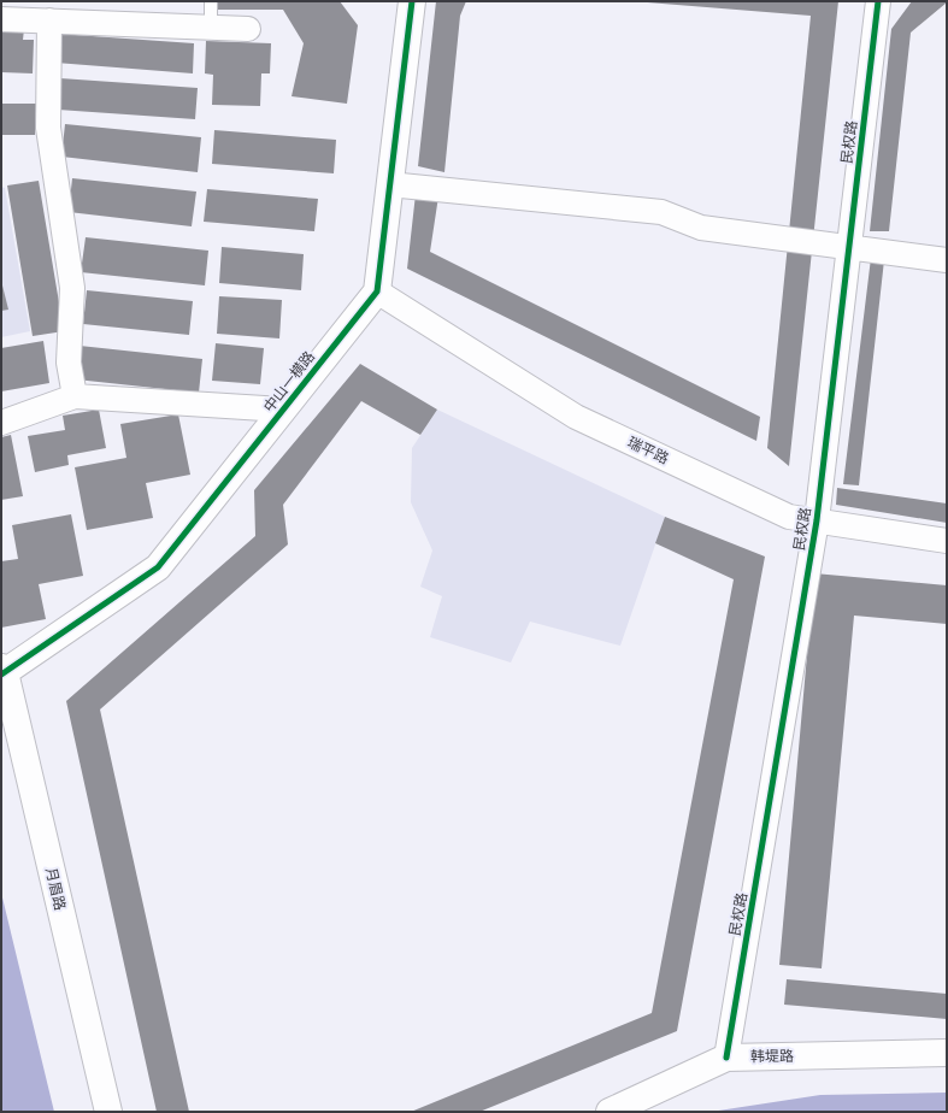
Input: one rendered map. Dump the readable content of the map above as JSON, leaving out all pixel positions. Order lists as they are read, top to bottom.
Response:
{
  "streets": {
    "street": [
      "民权路",
      "中山一横路",
      "瑞平路",
      "月眉路",
      "韩堤路"
    ]
  },
  "crossings": [
    ["民权路", "瑞平路"],
    ["民权路", "韩堤路"],
    ["中山一横路", "瑞平路"],
    ["中山一横路", "月眉路"]
  ]
}
